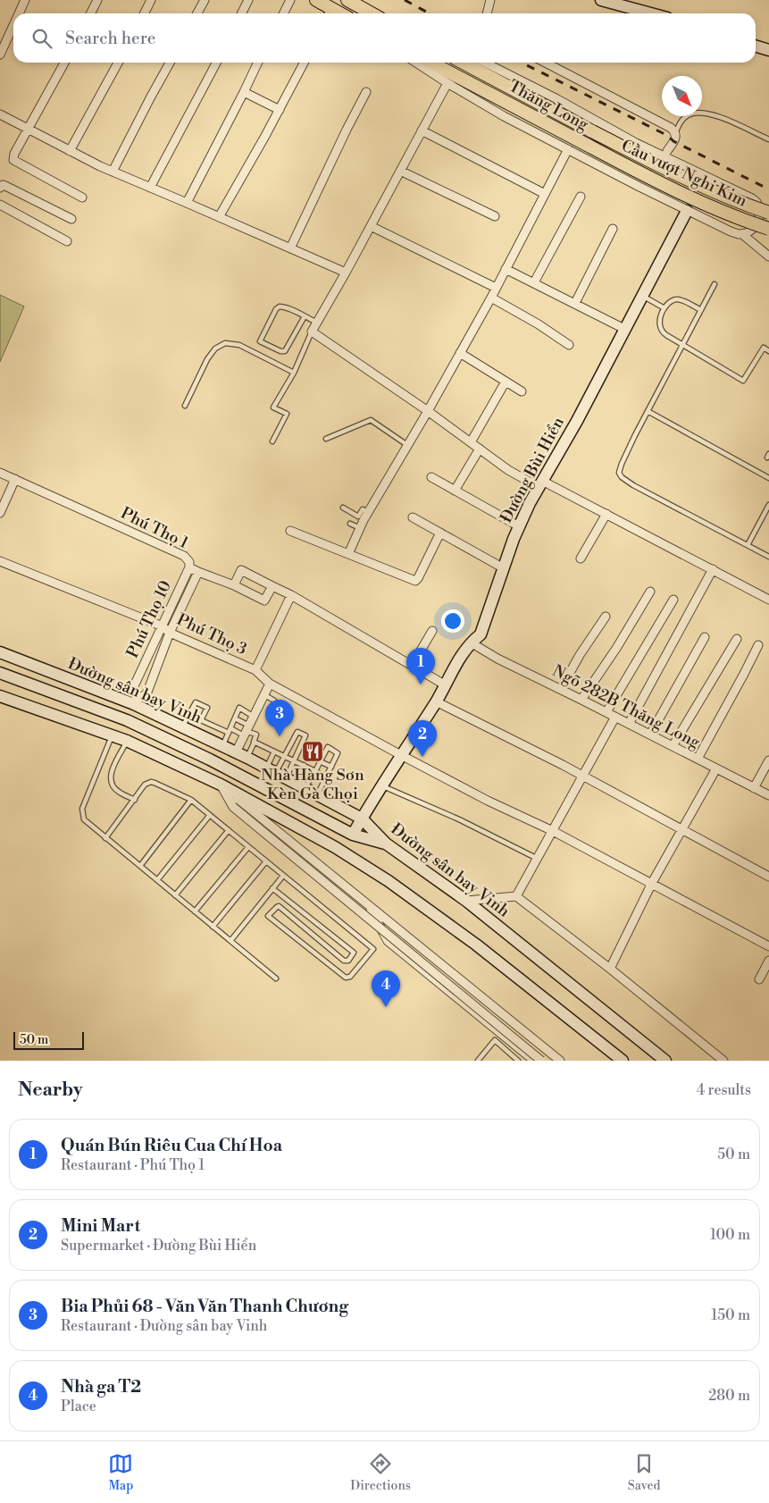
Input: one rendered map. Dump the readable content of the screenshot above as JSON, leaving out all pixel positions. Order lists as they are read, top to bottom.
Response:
{
  "streets": {
    "main road": [
      "Thăng Long",
      "Cầu vượt Nghi Kim",
      "Đường Bùi Hiển",
      "Đường sân bay Vinh"
    ],
    "street": [
      "Phú Thọ 1",
      "Phú Thọ 10",
      "Phú Thọ 3",
      "Ngõ 282B Thăng Long"
    ]
  },
  "crossings": [
    ["Thăng Long", "Cầu vượt Nghi Kim"],
    ["Đường Bùi Hiển", "Phú Thọ 3"],
    ["Đường Bùi Hiển", "Đường sân bay Vinh"],
    ["Đường Bùi Hiển", "Ngõ 282B Thăng Long"],
    ["Phú Thọ 1", "Phú Thọ 10"],
    ["Phú Thọ 10", "Phú Thọ 3"],
    ["Phú Thọ 10", "Đường sân bay Vinh"]
  ],
  "places": {
    "restaurant": ["Nhà Hàng Sơn Kèn Gà Chọi"]
  },
  "scale_bar": "50 m",
  "north": "bottom right",
  "page": {
    "search": "Search here",
    "pins": [
      "1",
      "3",
      "2",
      "4"
    ],
    "scale": "50 m",
    "heading": ["Nearby", "4 results"],
    "list": [
      {
        "mark": "1",
        "name": "Quán Bún Riêu Cua Chí Hoa",
        "note": "Restaurant · Phú Thọ 1",
        "value": "50 m"
      },
      {
        "mark": "2",
        "name": "Mini Mart",
        "note": "Supermarket · Đường Bùi Hiển",
        "value": "100 m"
      },
      {
        "mark": "3",
        "name": "Bia Phủi 68 - Văn Văn Thanh Chương",
        "note": "Restaurant · Đường sân bay Vinh",
        "value": "150 m"
      },
      {
        "mark": "4",
        "name": "Nhà ga T2",
        "note": "Place",
        "value": "280 m"
      }
    ],
    "nav": ["Map", "Directions", "Saved"]
  }
}
